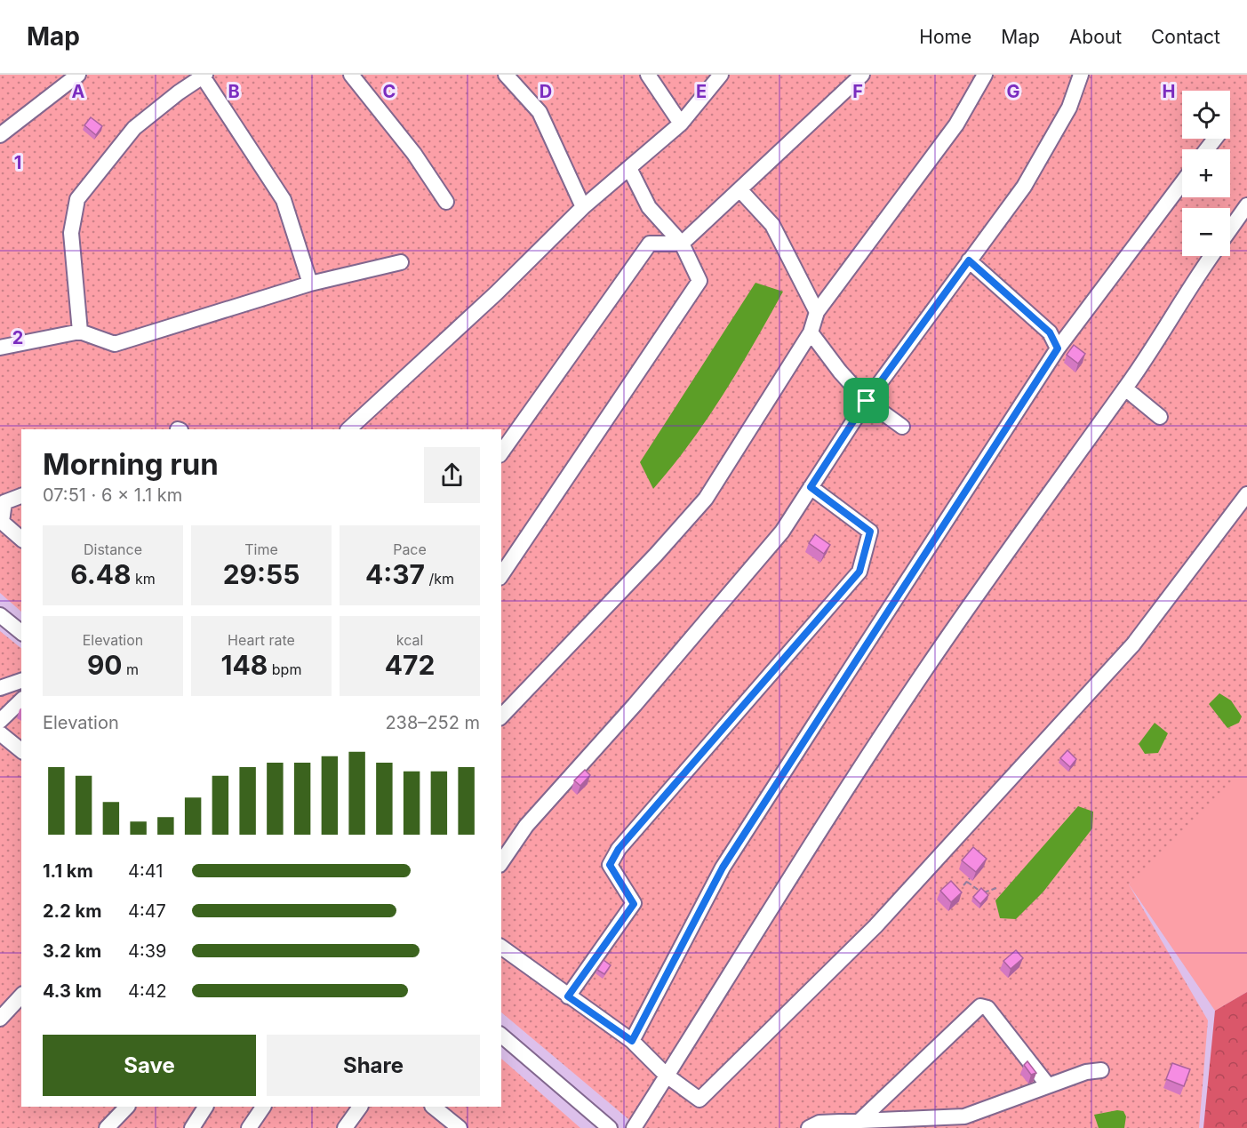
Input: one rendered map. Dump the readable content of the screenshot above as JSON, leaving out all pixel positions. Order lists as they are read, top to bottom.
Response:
{
  "page": {
    "header": "Map",
    "nav": [
      "Home",
      "Map",
      "About",
      "Contact"
    ],
    "map_buttons": ["+", "−"],
    "heading": ["Morning run", "07:51 · 6 × 1.1 km"],
    "stats": [
      ["Distance", "6.48 km"],
      ["Time", "29:55"],
      ["Pace", "4:37 /km"],
      ["Elevation", "90 m"],
      ["Heart rate", "148 bpm"],
      ["kcal", "472"]
    ],
    "chart": ["Elevation", "238–252 m"],
    "list": [
      {
        "name": "1.1 km",
        "note": "4:41"
      },
      {
        "name": "2.2 km",
        "note": "4:47"
      },
      {
        "name": "3.2 km",
        "note": "4:39"
      },
      {
        "name": "4.3 km",
        "note": "4:42"
      }
    ],
    "buttons": ["Save", "Share"]
  },
  "grid": {
    "columns": [
      "A",
      "B",
      "C",
      "D",
      "E",
      "F",
      "G",
      "H"
    ],
    "rows": ["1", "2"]
  }
}
